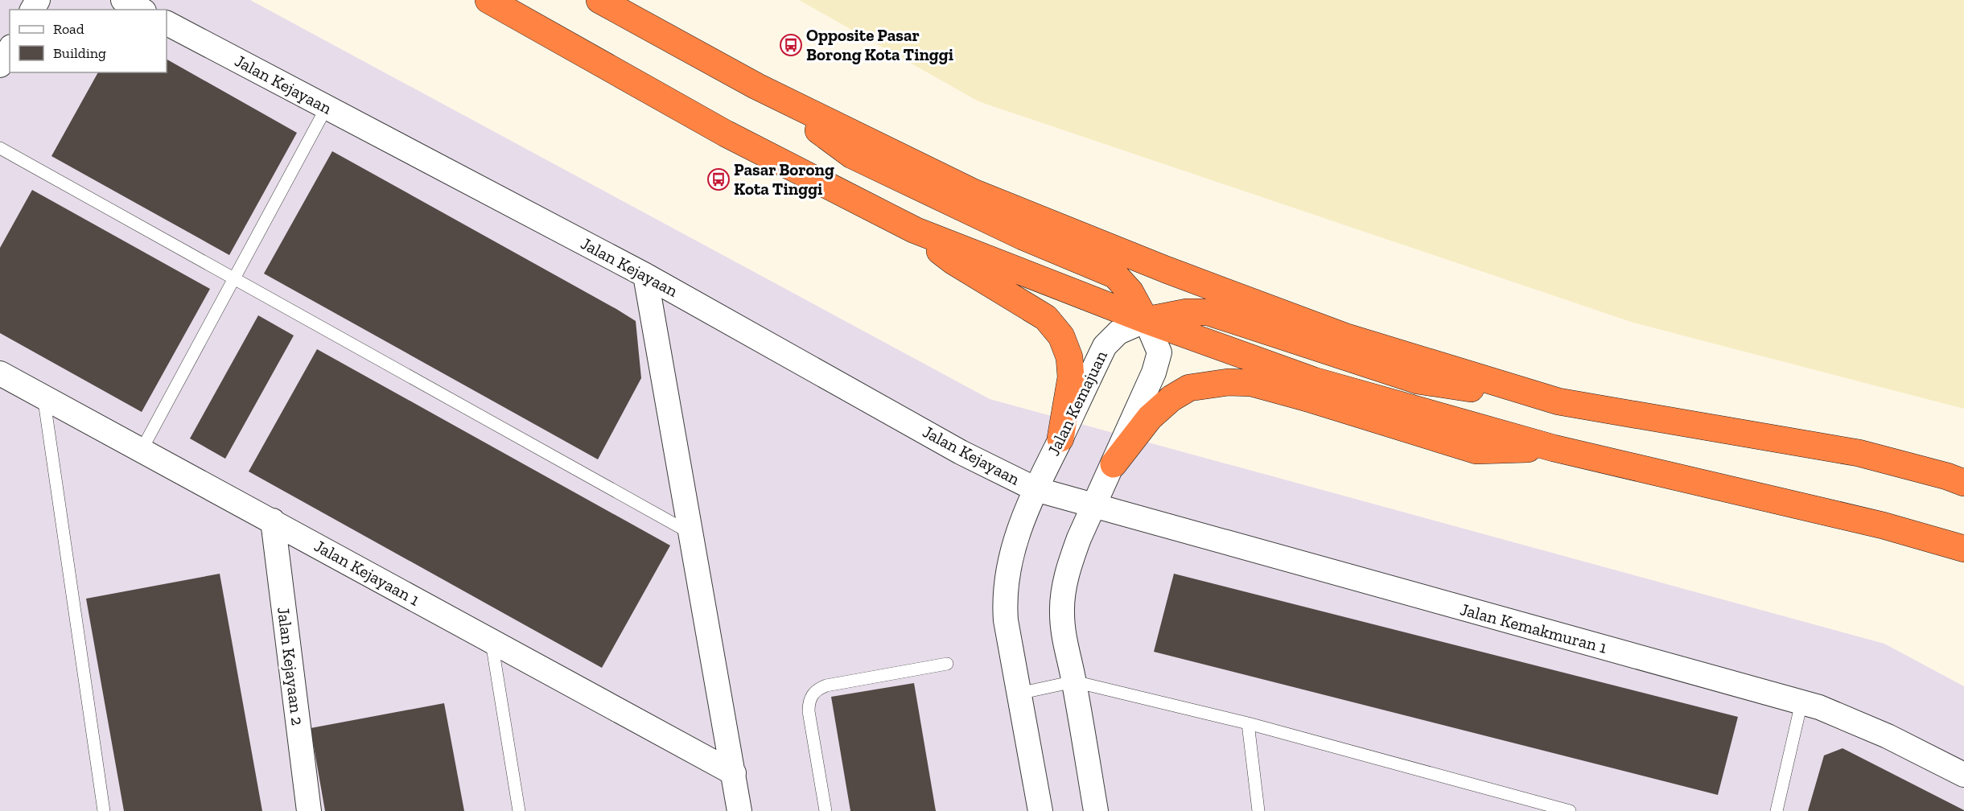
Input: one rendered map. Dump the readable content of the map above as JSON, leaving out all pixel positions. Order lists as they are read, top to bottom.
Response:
{
  "streets": {
    "street": [
      "Jalan Kejayaan",
      "Jalan Kemajuan",
      "Jalan Kejayaan 1",
      "Jalan Kemakmuran 1",
      "Jalan Kejayaan 2"
    ]
  },
  "crossings": [
    ["Jalan Kejayaan", "Jalan Kemajuan"],
    ["Jalan Kejayaan", "Jalan Kemakmuran 1"],
    ["Jalan Kejayaan 1", "Jalan Kejayaan 2"]
  ],
  "places": {
    "bus stop": ["Opposite Pasar Borong Kota Tinggi", "Pasar Borong Kota Tinggi"]
  },
  "legend": ["Road", "Building"]
}
